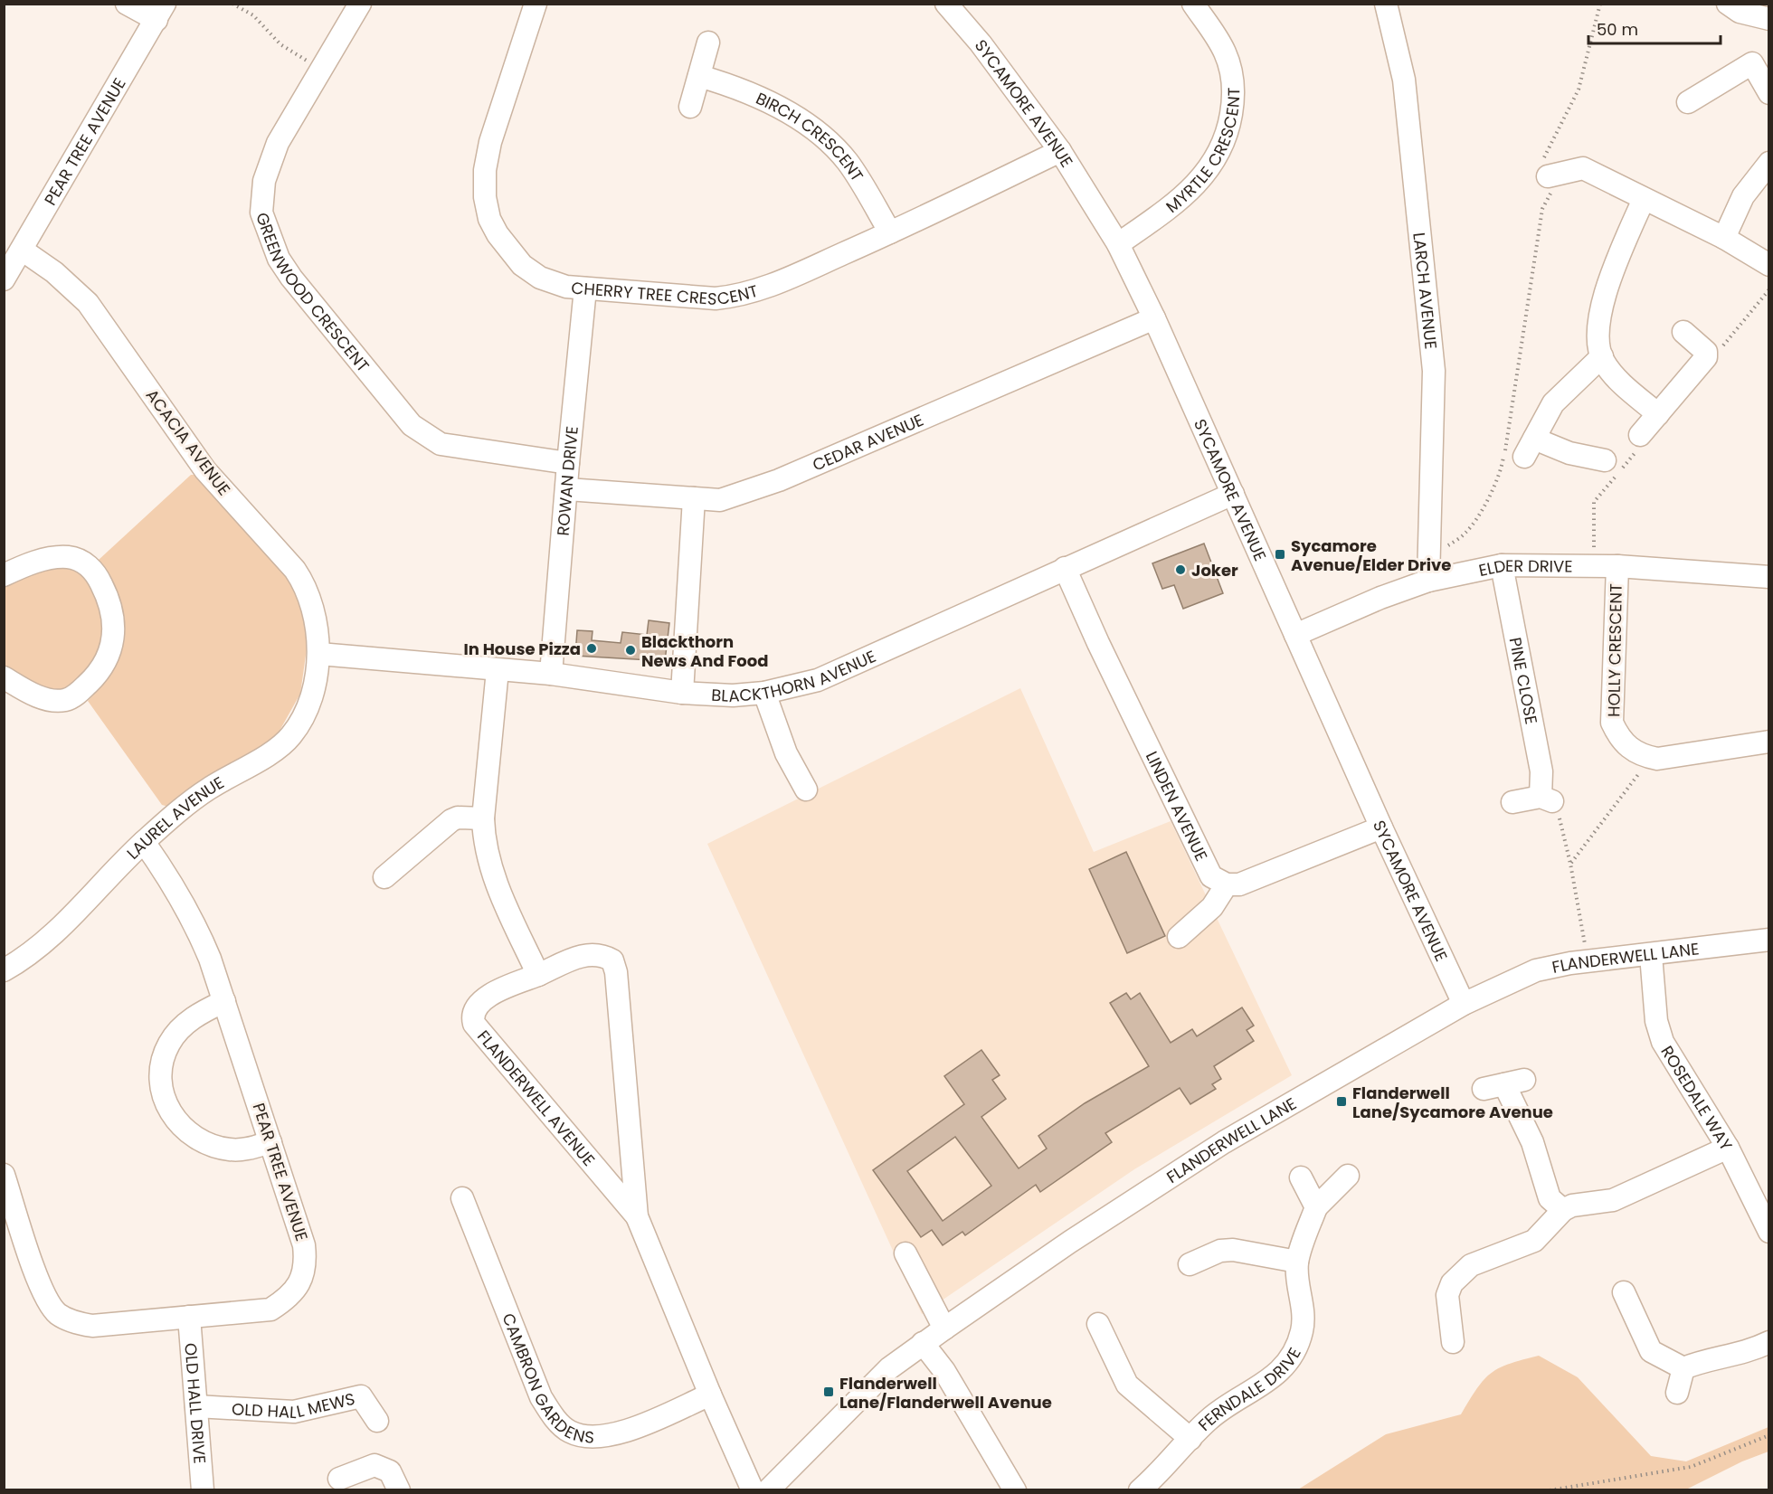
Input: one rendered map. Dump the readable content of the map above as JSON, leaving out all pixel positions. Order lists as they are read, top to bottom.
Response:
{
  "streets": {
    "street": [
      "SYCAMORE AVENUE",
      "BIRCH CRESCENT",
      "PEAR TREE AVENUE",
      "MYRTLE CRESCENT",
      "CHERRY TREE CRESCENT",
      "GREENWOOD CRESCENT",
      "LARCH AVENUE",
      "ACACIA AVENUE",
      "CEDAR AVENUE",
      "ROWAN DRIVE",
      "ELDER DRIVE",
      "HOLLY CRESCENT",
      "BLACKTHORN AVENUE",
      "PINE CLOSE",
      "LINDEN AVENUE",
      "LAUREL AVENUE",
      "FLANDERWELL LANE",
      "ROSEDALE WAY",
      "FLANDERWELL AVENUE",
      "CAMBRON GARDENS",
      "FERNDALE DRIVE",
      "OLD HALL MEWS",
      "OLD HALL DRIVE"
    ]
  },
  "crossings": [
    ["SYCAMORE AVENUE", "MYRTLE CRESCENT"],
    ["SYCAMORE AVENUE", "CHERRY TREE CRESCENT"],
    ["SYCAMORE AVENUE", "CEDAR AVENUE"],
    ["SYCAMORE AVENUE", "ELDER DRIVE"],
    ["SYCAMORE AVENUE", "BLACKTHORN AVENUE"],
    ["SYCAMORE AVENUE", "FLANDERWELL LANE"],
    ["BIRCH CRESCENT", "CHERRY TREE CRESCENT"],
    ["PEAR TREE AVENUE", "ACACIA AVENUE"],
    ["PEAR TREE AVENUE", "LAUREL AVENUE"],
    ["PEAR TREE AVENUE", "OLD HALL DRIVE"],
    ["CHERRY TREE CRESCENT", "ROWAN DRIVE"],
    ["GREENWOOD CRESCENT", "ROWAN DRIVE"],
    ["LARCH AVENUE", "ELDER DRIVE"],
    ["ACACIA AVENUE", "BLACKTHORN AVENUE"],
    ["ACACIA AVENUE", "LAUREL AVENUE"],
    ["CEDAR AVENUE", "ROWAN DRIVE"],
    ["ROWAN DRIVE", "BLACKTHORN AVENUE"],
    ["ELDER DRIVE", "HOLLY CRESCENT"],
    ["ELDER DRIVE", "PINE CLOSE"],
    ["BLACKTHORN AVENUE", "LINDEN AVENUE"],
    ["BLACKTHORN AVENUE", "LAUREL AVENUE"],
    ["FLANDERWELL LANE", "ROSEDALE WAY"],
    ["FLANDERWELL AVENUE", "CAMBRON GARDENS"],
    ["OLD HALL MEWS", "OLD HALL DRIVE"]
  ],
  "places": {
    "transit": ["Sycamore Avenue/Elder Drive", "Flanderwell Lane/Sycamore Avenue", "Flanderwell Lane/Flanderwell Avenue"],
    "other": ["Joker", "In House Pizza", "Blackthorn News And Food"]
  },
  "scale_bar": "50 m"
}
